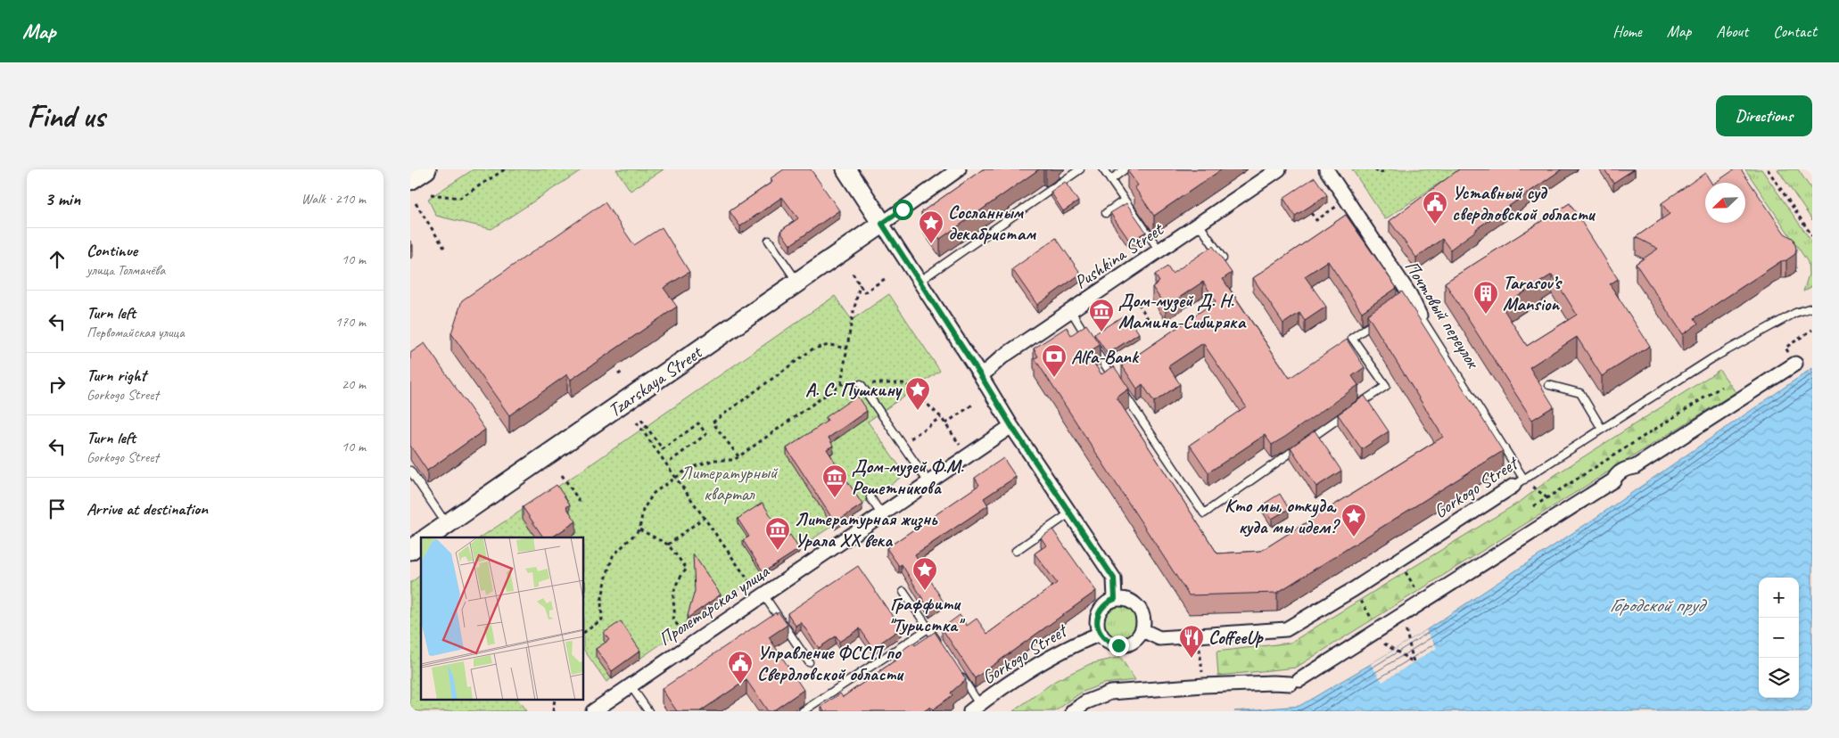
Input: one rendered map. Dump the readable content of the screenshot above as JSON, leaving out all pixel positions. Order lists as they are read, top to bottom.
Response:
{
  "streets": {
    "street": [
      "Pushkina Street",
      "Почтовый переулок",
      "Tzarskaya Street",
      "Gorkogo Street",
      "Пролетарская улица"
    ]
  },
  "crossings": [
    ["Почтовый переулок", "Gorkogo Street"]
  ],
  "water": ["Городской пруд"],
  "parks": ["Литературный квартал"],
  "places": {
    "public building": ["Уставный суд свердловской области", "Управление ФССП по Свердловской области"],
    "place": [
      "Сосланным декабристам",
      "А. С. Пушкину",
      "Кто мы, откуда, куда мы идем?",
      "Граффити \"Туристка\""
    ],
    "building": ["Tarasov’s Mansion"],
    "museum": ["Дом-музей Д. Н. Мамина-Сибиряка", "Дом-музей Ф.М. Решетникова", "Литературная жизнь Урала XX века"],
    "bank": ["Alfa-Bank"],
    "restaurant": ["CoffeeUp"]
  },
  "north": "bottom left",
  "page": {
    "header": "Map",
    "nav": [
      "Home",
      "Map",
      "About",
      "Contact"
    ],
    "buttons": "Directions",
    "title": "Find us",
    "heading": ["3 min", "Walk · 210 m"],
    "list": [
      ["Continue", "улица Толмачёва", "10 m"],
      ["Turn left", "Первомайская улица", "170 m"],
      ["Turn right", "Gorkogo Street", "20 m"],
      ["Turn left", "Gorkogo Street", "10 m"],
      "Arrive at destination"
    ],
    "map_buttons": ["+", "−"]
  }
}
